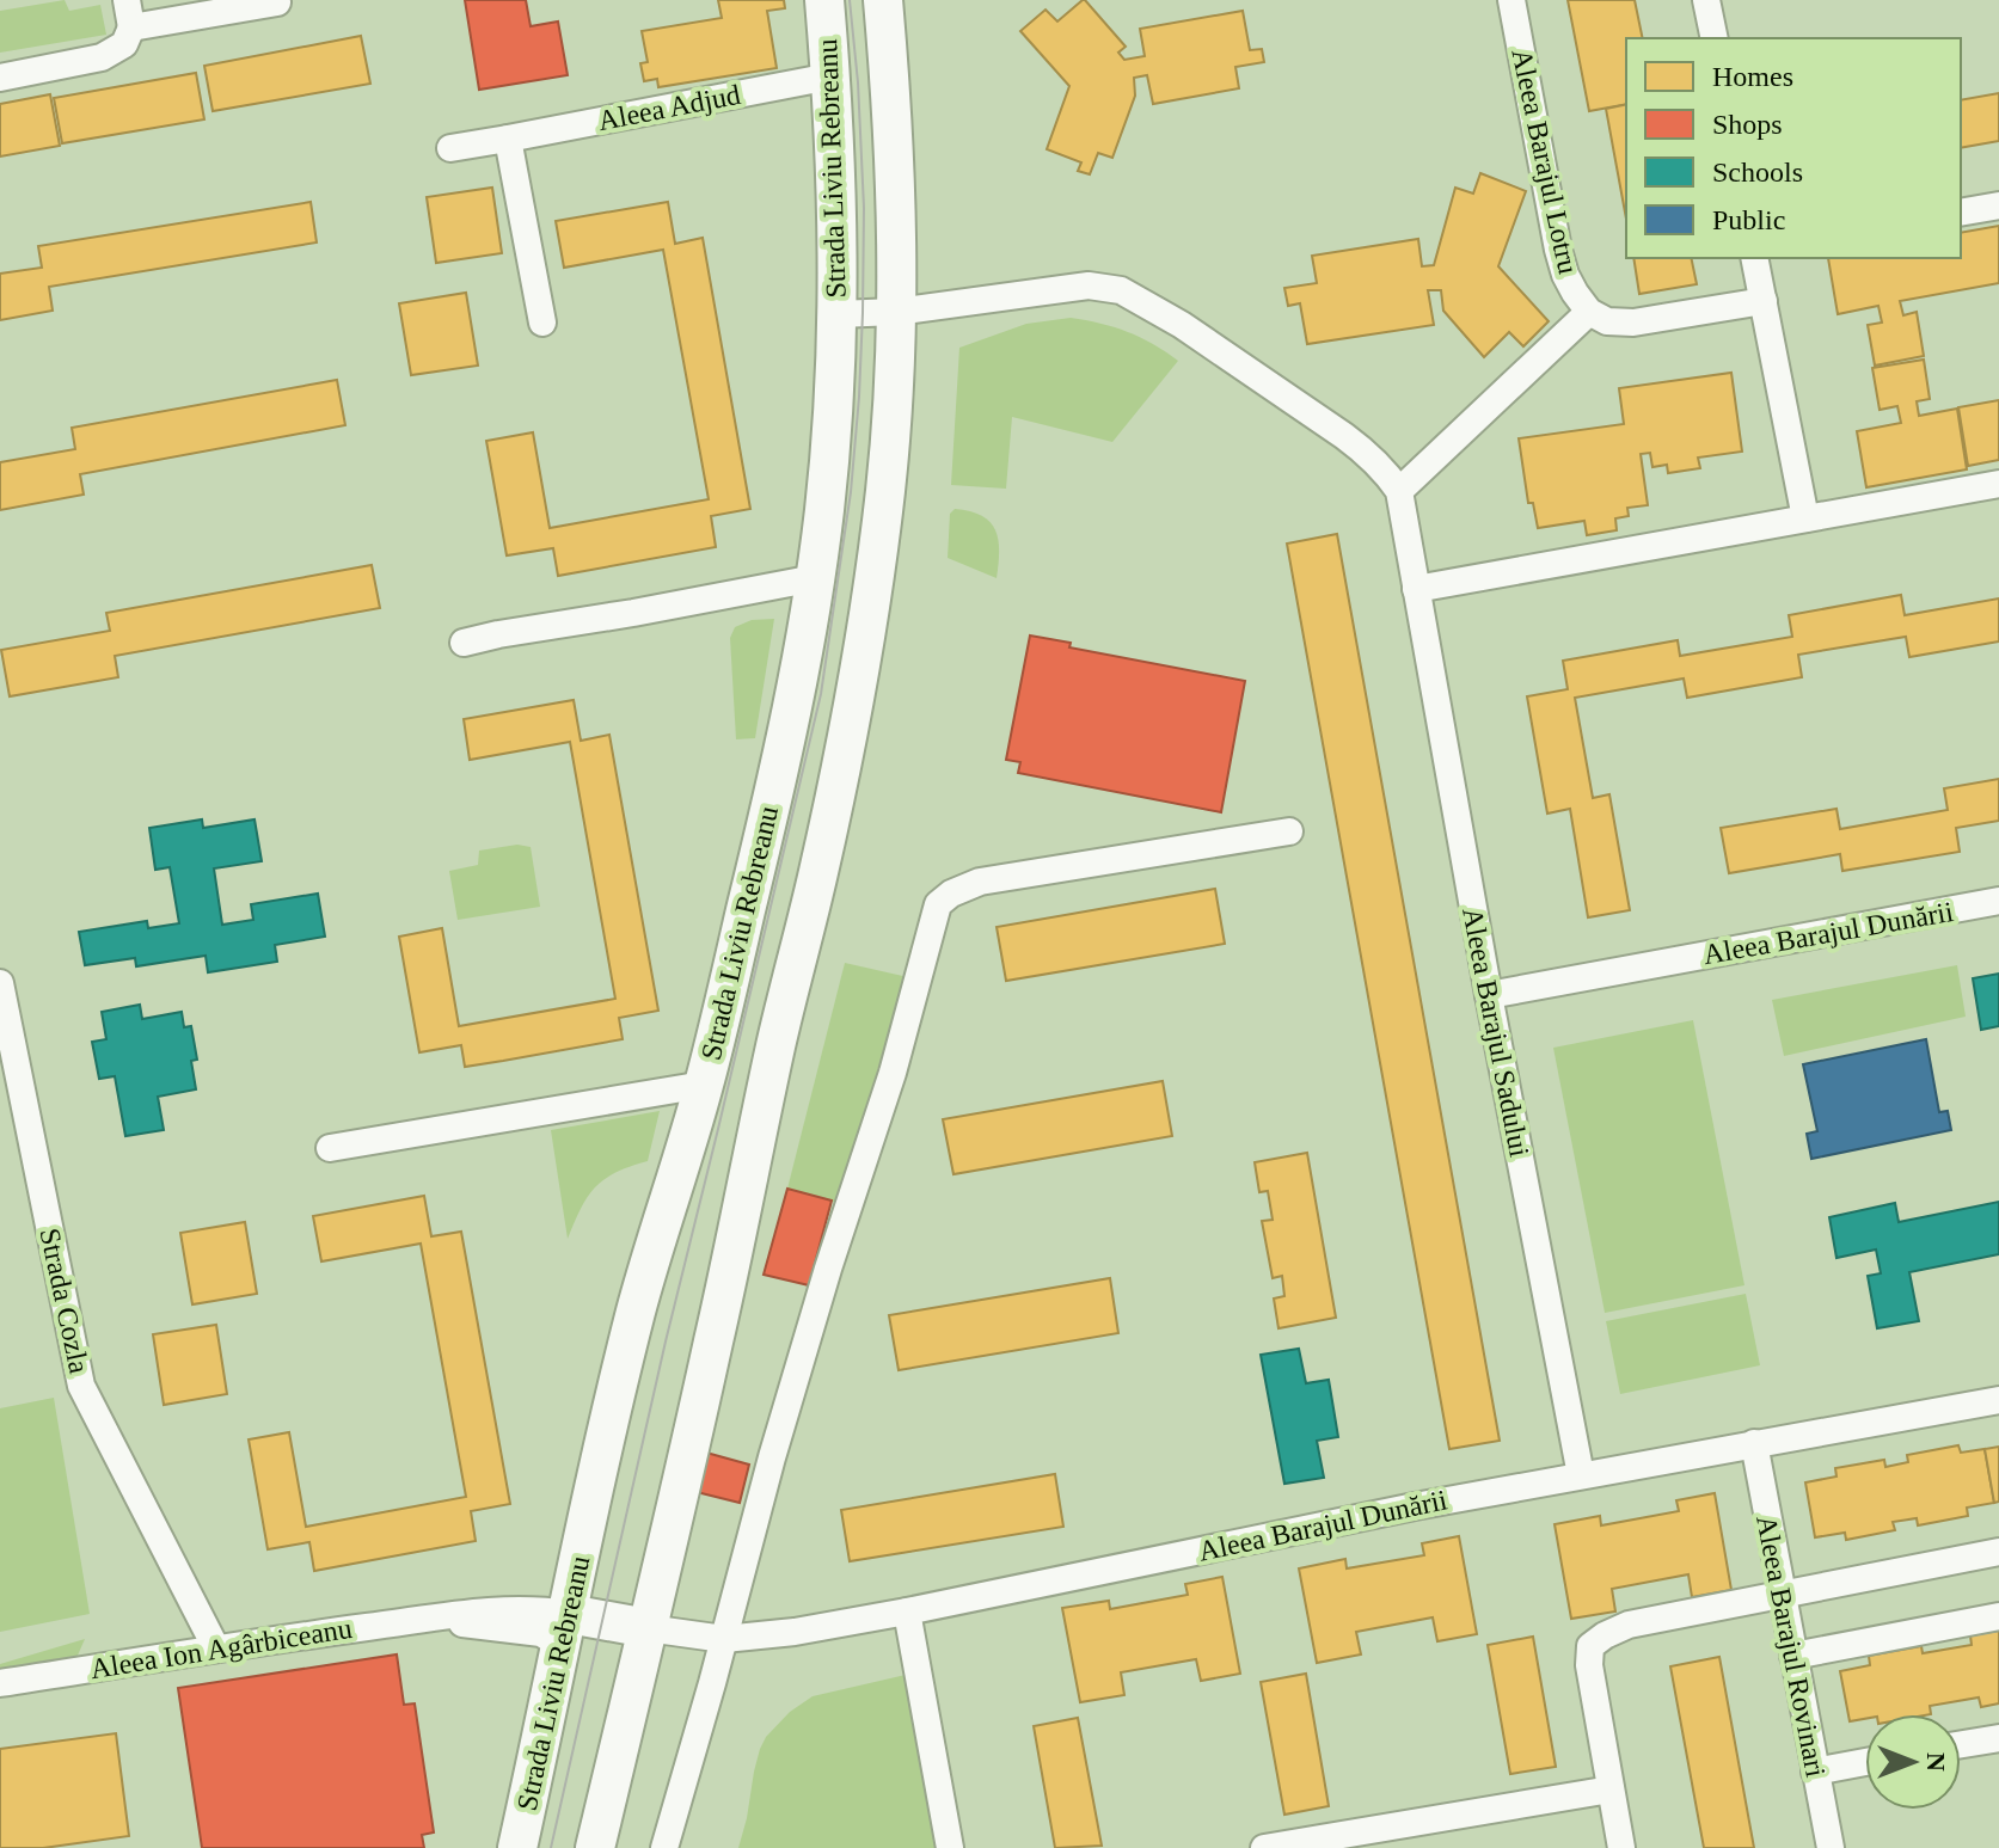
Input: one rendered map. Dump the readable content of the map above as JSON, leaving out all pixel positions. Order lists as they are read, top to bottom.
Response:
{
  "streets": {
    "street": [
      "Aleea Adjud",
      "Aleea Barajul Lotru",
      "Strada Liviu Rebreanu",
      "Aleea Barajul Dunării",
      "Aleea Barajul Sadului",
      "Strada Cozla",
      "Aleea Barajul Rovinari",
      "Aleea Ion Agârbiceanu"
    ]
  },
  "crossings": [
    ["Aleea Adjud", "Strada Liviu Rebreanu"],
    ["Strada Liviu Rebreanu", "Aleea Barajul Dunării"],
    ["Strada Liviu Rebreanu", "Aleea Ion Agârbiceanu"],
    ["Aleea Barajul Dunării", "Aleea Barajul Sadului"],
    ["Aleea Barajul Dunării", "Aleea Barajul Rovinari"],
    ["Strada Cozla", "Aleea Ion Agârbiceanu"]
  ],
  "legend": [
    "Homes",
    "Shops",
    "Schools",
    "Public"
  ],
  "north": "right"
}
